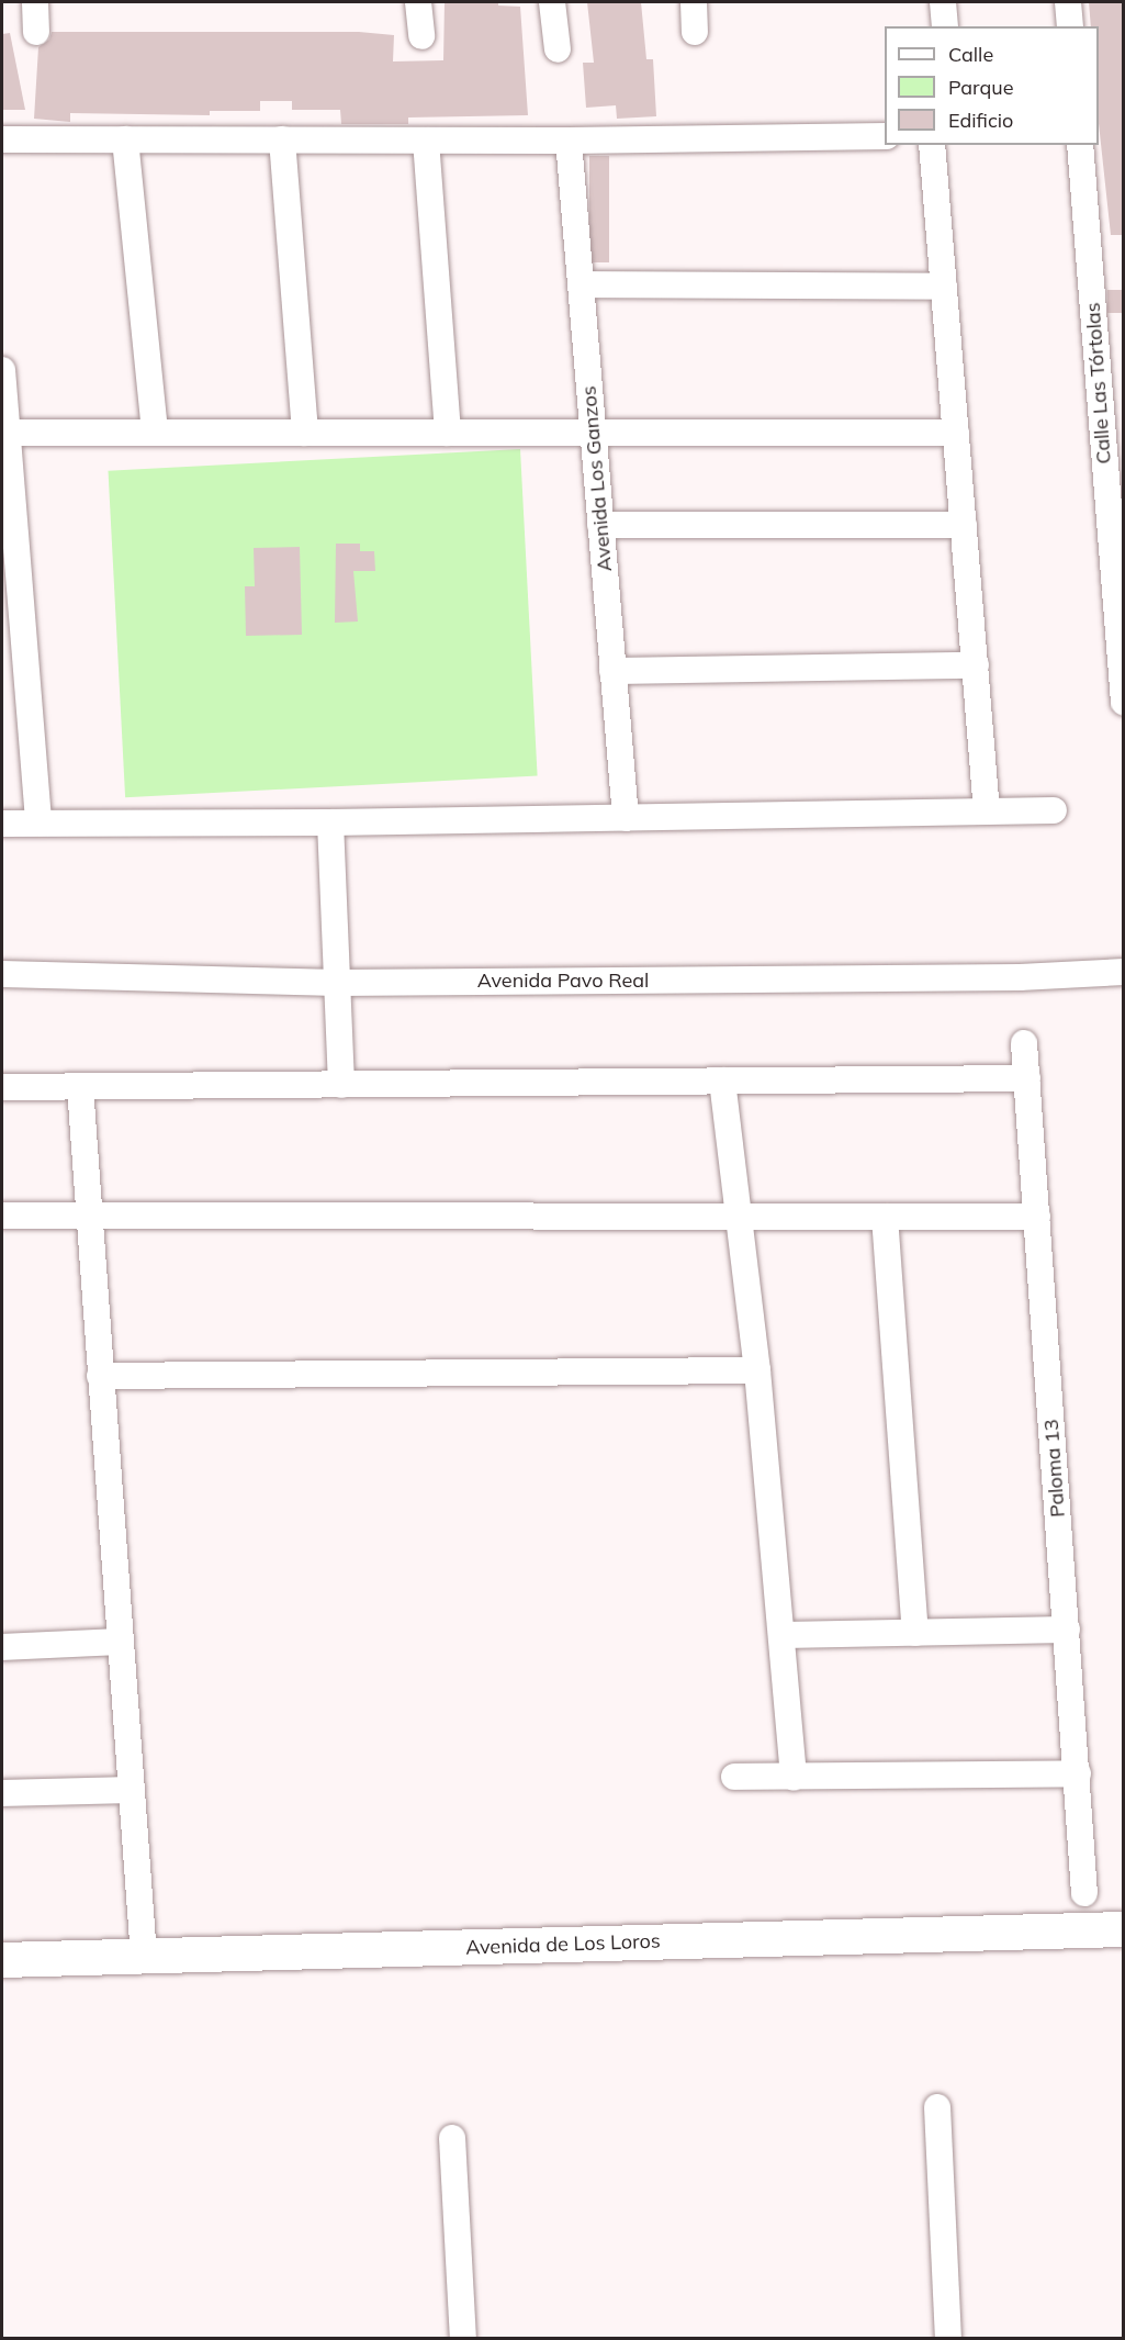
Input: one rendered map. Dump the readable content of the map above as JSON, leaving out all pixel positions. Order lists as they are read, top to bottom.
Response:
{
  "streets": {
    "main road": ["Avenida de Los Loros"],
    "street": [
      "Calle Las Tórtolas",
      "Avenida Los Ganzos",
      "Avenida Pavo Real",
      "Paloma 13"
    ]
  },
  "legend": ["Calle", "Parque", "Edificio"]
}
